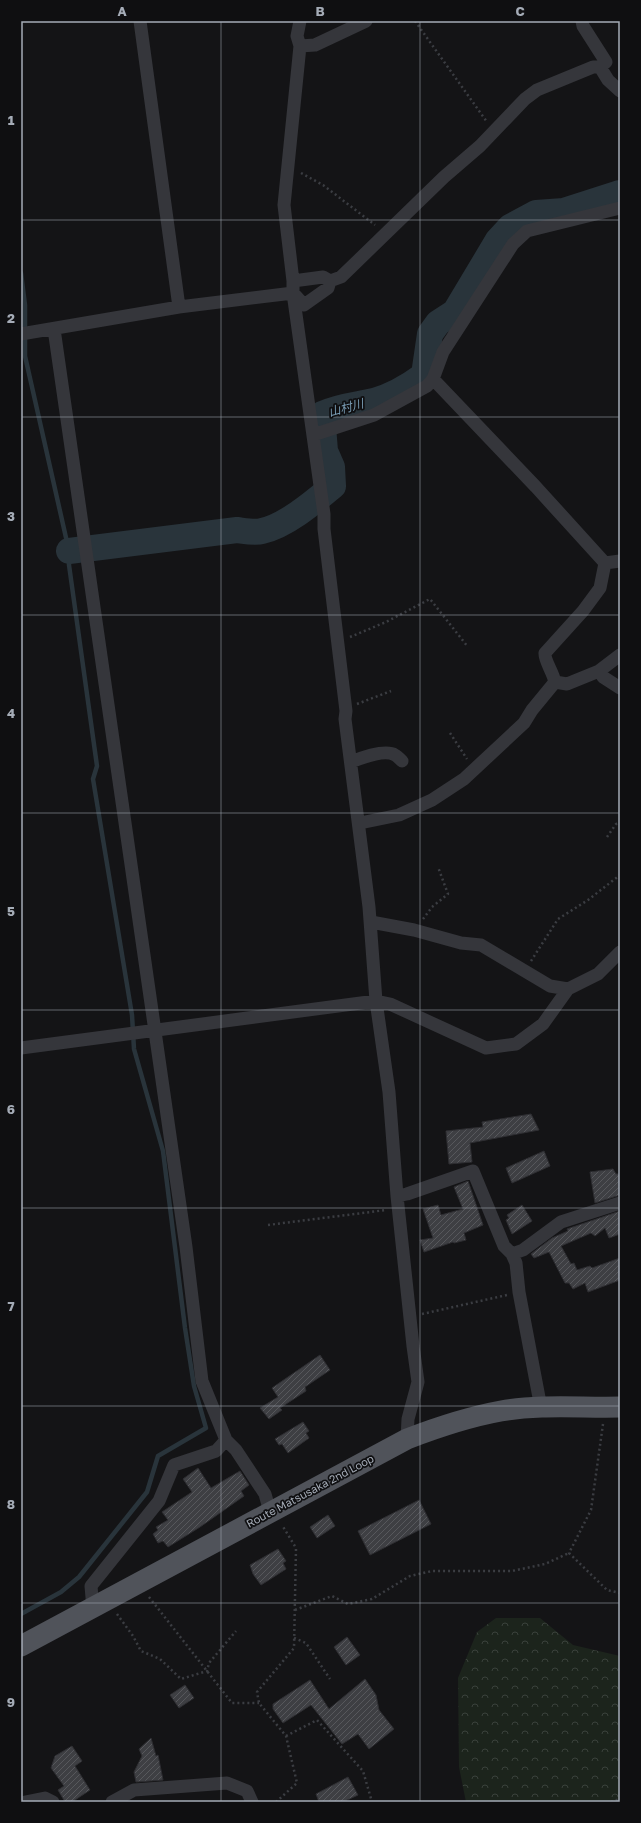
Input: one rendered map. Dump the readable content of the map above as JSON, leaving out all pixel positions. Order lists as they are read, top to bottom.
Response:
{
  "streets": {
    "main road": ["Route Matsusaka 2nd Loop"]
  },
  "water": ["山村川"],
  "grid": {
    "columns": ["A", "B", "C"],
    "rows": [
      "1",
      "2",
      "3",
      "4",
      "5",
      "6",
      "7",
      "8",
      "9"
    ]
  }
}
